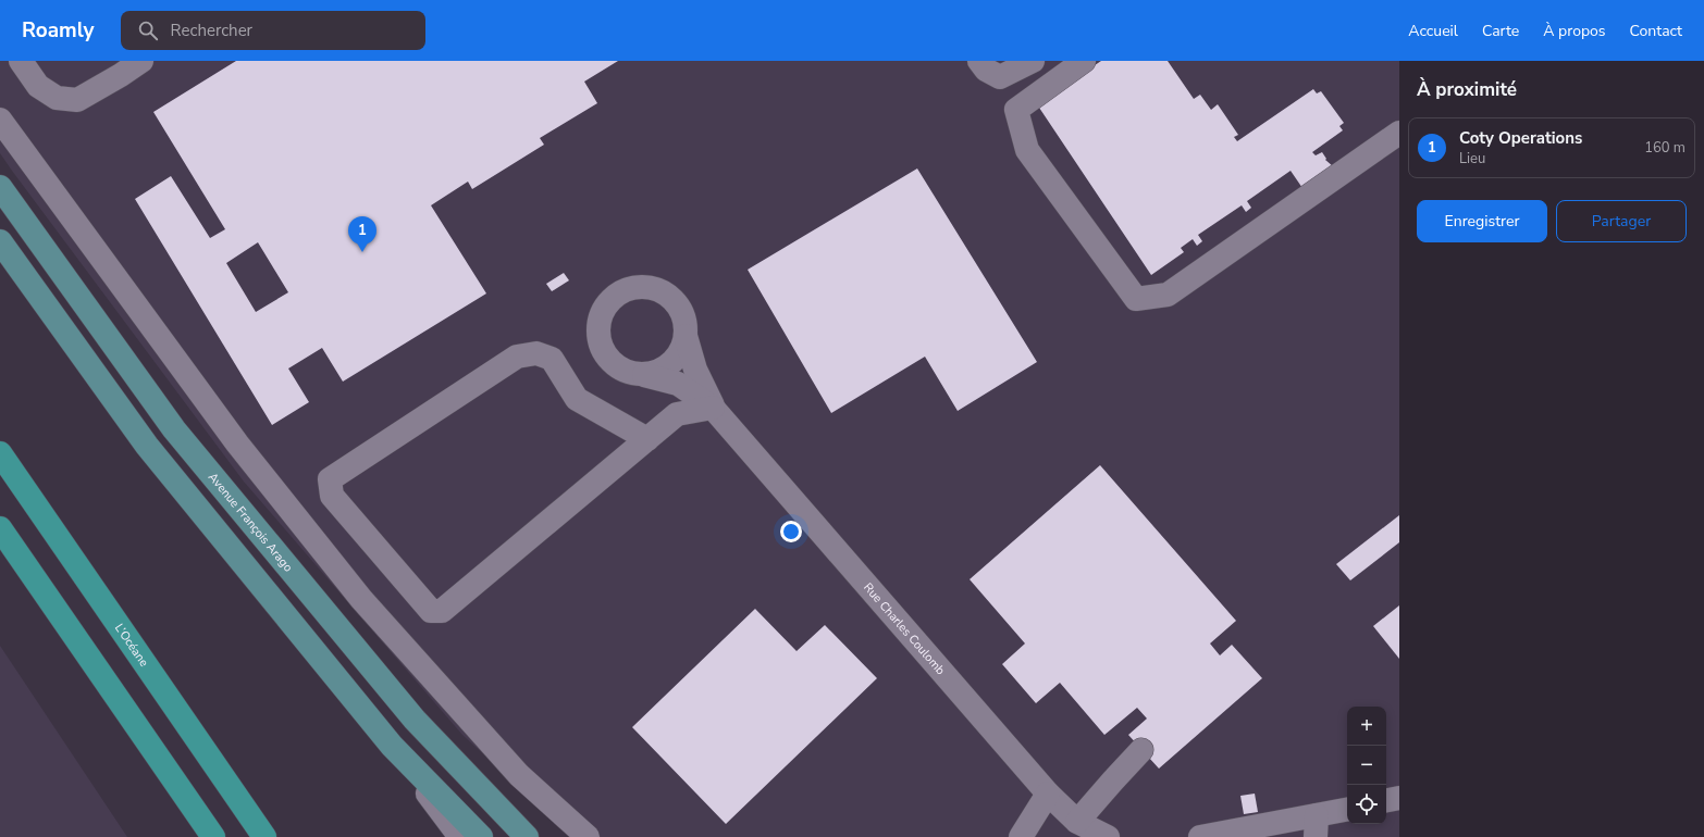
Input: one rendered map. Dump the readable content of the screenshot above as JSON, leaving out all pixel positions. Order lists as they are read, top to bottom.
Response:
{
  "streets": {
    "highway": ["L’Océane"],
    "main road": ["Avenue François Arago"],
    "street": ["Rue Charles Coulomb"]
  },
  "page": {
    "header": "Roamly",
    "search": "Rechercher",
    "nav": [
      "Accueil",
      "Carte",
      "À propos",
      "Contact"
    ],
    "heading": "À proximité",
    "list": [
      {
        "mark": "1",
        "name": "Coty Operations",
        "note": "Lieu",
        "value": "160 m"
      }
    ],
    "buttons": ["Enregistrer", "Partager"],
    "pins": "1",
    "map_buttons": ["+", "−"]
  }
}
